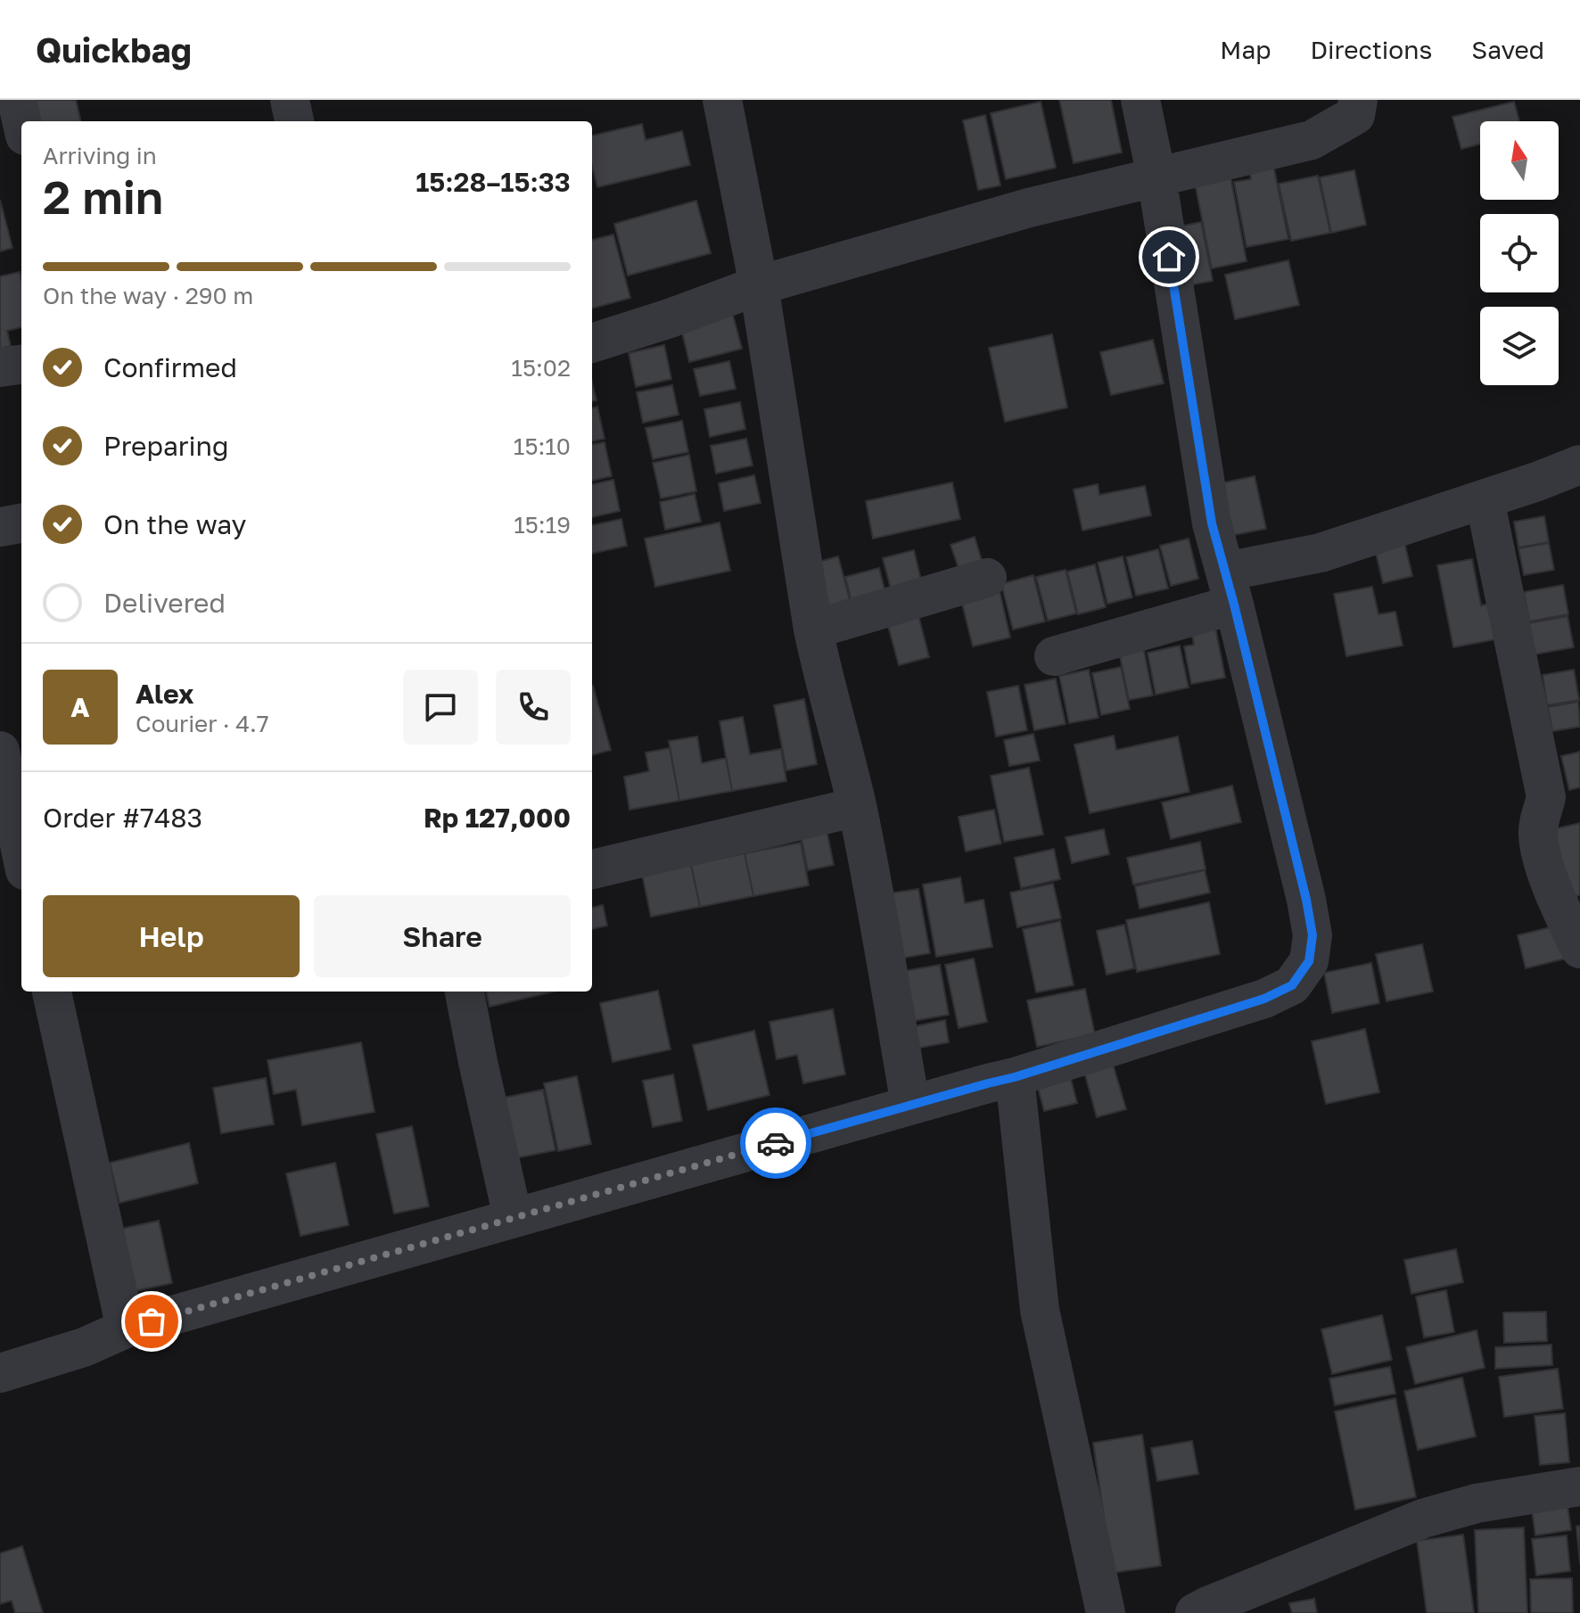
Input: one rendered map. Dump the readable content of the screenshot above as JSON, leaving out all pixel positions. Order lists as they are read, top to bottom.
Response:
{
  "north": "top",
  "page": {
    "header": "Quickbag",
    "nav": ["Map", "Directions", "Saved"],
    "heading": ["2 min", "Arriving in", "15:28–15:33"],
    "panel": [
      "Alex",
      "Courier · 4.7",
      "Order #7483",
      "Rp 127,000"
    ],
    "bar": "On the way · 290 m",
    "list": [
      ["Confirmed", "15:02"],
      ["Preparing", "15:10"],
      ["On the way", "15:19"],
      "Delivered"
    ],
    "round": "A",
    "buttons": ["Help", "Share"]
  }
}
